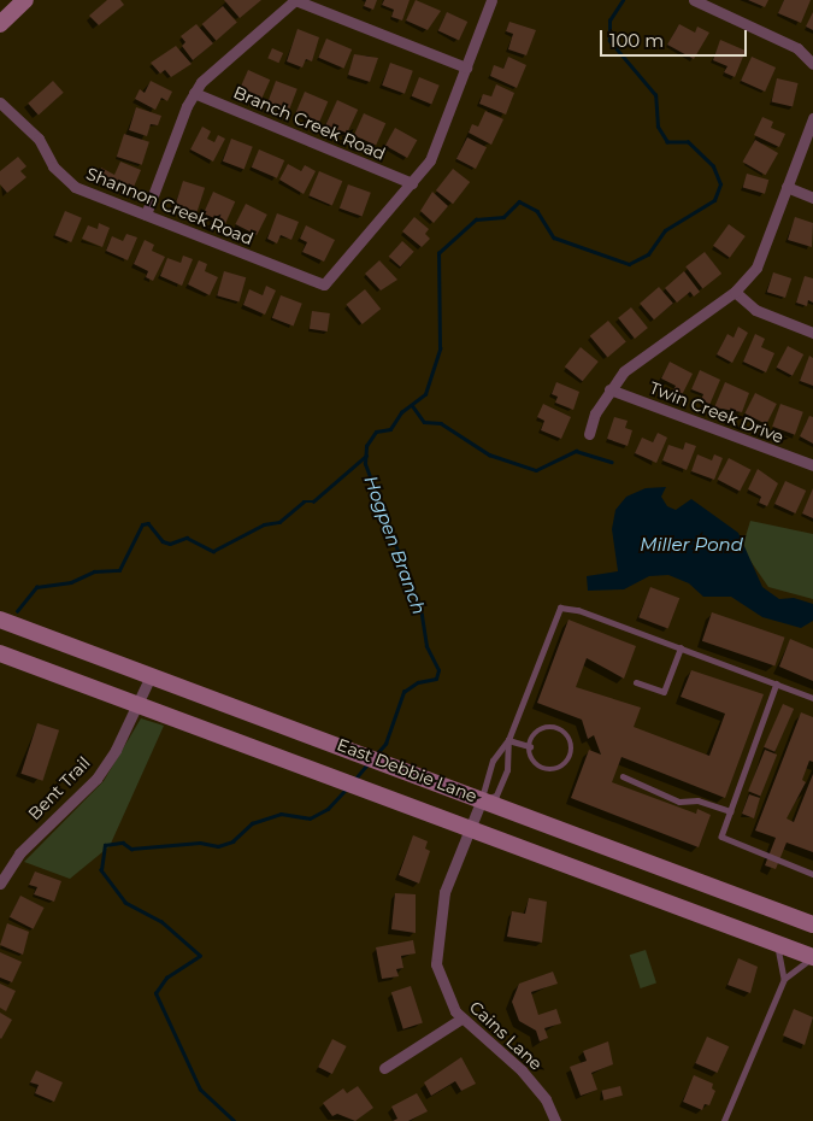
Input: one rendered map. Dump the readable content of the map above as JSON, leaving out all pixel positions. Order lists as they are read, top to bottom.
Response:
{
  "streets": {
    "main road": ["East Debbie Lane"],
    "street": [
      "Branch Creek Road",
      "Shannon Creek Road",
      "Twin Creek Drive",
      "Bent Trail",
      "Cains Lane"
    ]
  },
  "crossings": [
    ["Branch Creek Road", "Shannon Creek Road"],
    ["East Debbie Lane", "Bent Trail"],
    ["East Debbie Lane", "Cains Lane"]
  ],
  "water": ["Hogpen Branch", "Miller Pond"],
  "scale_bar": "100 m"
}
